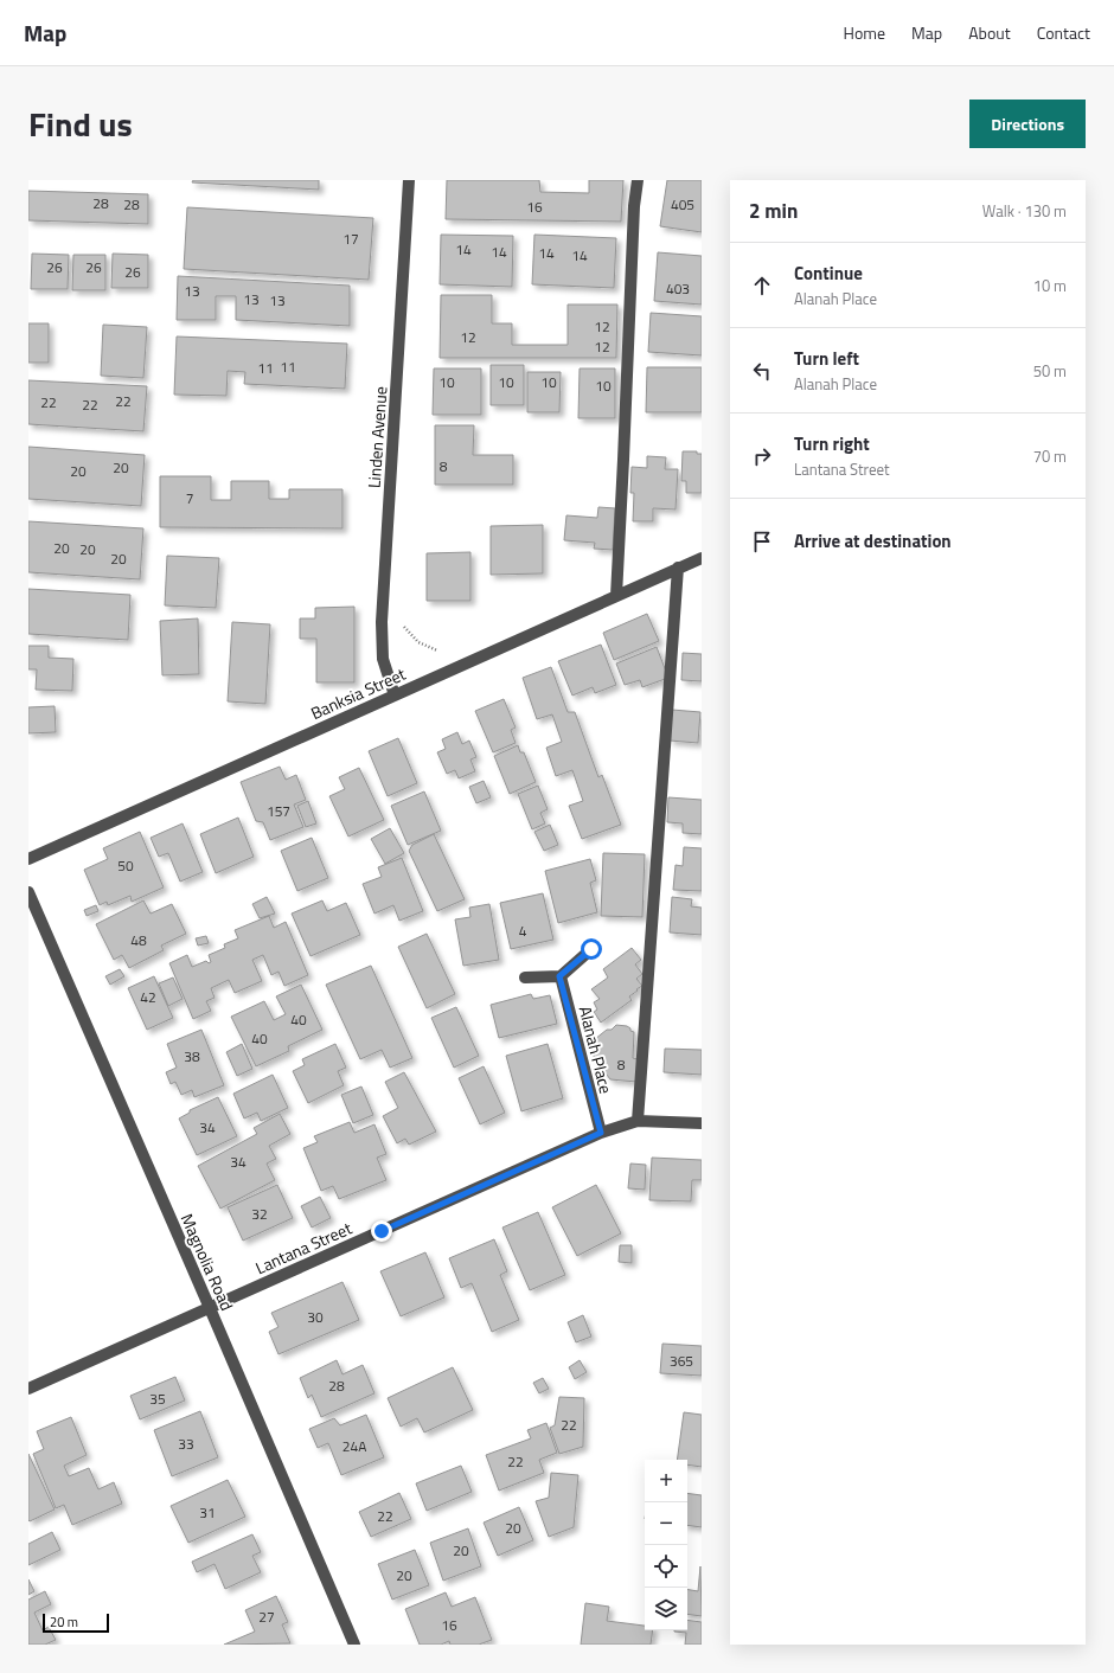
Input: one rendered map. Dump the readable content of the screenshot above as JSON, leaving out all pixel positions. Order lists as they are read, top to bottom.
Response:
{
  "streets": {
    "street": [
      "Linden Avenue",
      "Banksia Street",
      "Alanah Place",
      "Lantana Street",
      "Magnolia Road"
    ]
  },
  "crossings": [
    ["Linden Avenue", "Banksia Street"],
    ["Alanah Place", "Lantana Street"],
    ["Lantana Street", "Magnolia Road"]
  ],
  "house_numbers": [
    "28",
    "28",
    "405",
    "16",
    "17",
    "14",
    "14",
    "14",
    "14",
    "26",
    "26",
    "26",
    "403",
    "13",
    "13",
    "13",
    "12",
    "12",
    "12",
    "11",
    "11",
    "10",
    "10",
    "10",
    "10",
    "22",
    "22",
    "22",
    "8",
    "20",
    "20",
    "7",
    "20",
    "20",
    "20",
    "157",
    "50",
    "4",
    "48",
    "42",
    "40",
    "40",
    "38",
    "8",
    "34",
    "34",
    "32",
    "30",
    "365",
    "28",
    "35",
    "22",
    "33",
    "24A",
    "22",
    "31",
    "22",
    "20",
    "20",
    "20",
    "27",
    "16"
  ],
  "scale_bar": "20 m",
  "page": {
    "header": "Map",
    "nav": [
      "Home",
      "Map",
      "About",
      "Contact"
    ],
    "title": "Find us",
    "buttons": "Directions",
    "heading": ["2 min", "Walk · 130 m"],
    "list": [
      ["Continue", "Alanah Place", "10 m"],
      ["Turn left", "Alanah Place", "50 m"],
      ["Turn right", "Lantana Street", "70 m"],
      "Arrive at destination"
    ],
    "map_buttons": ["+", "−"],
    "scale": "20 m"
  }
}
